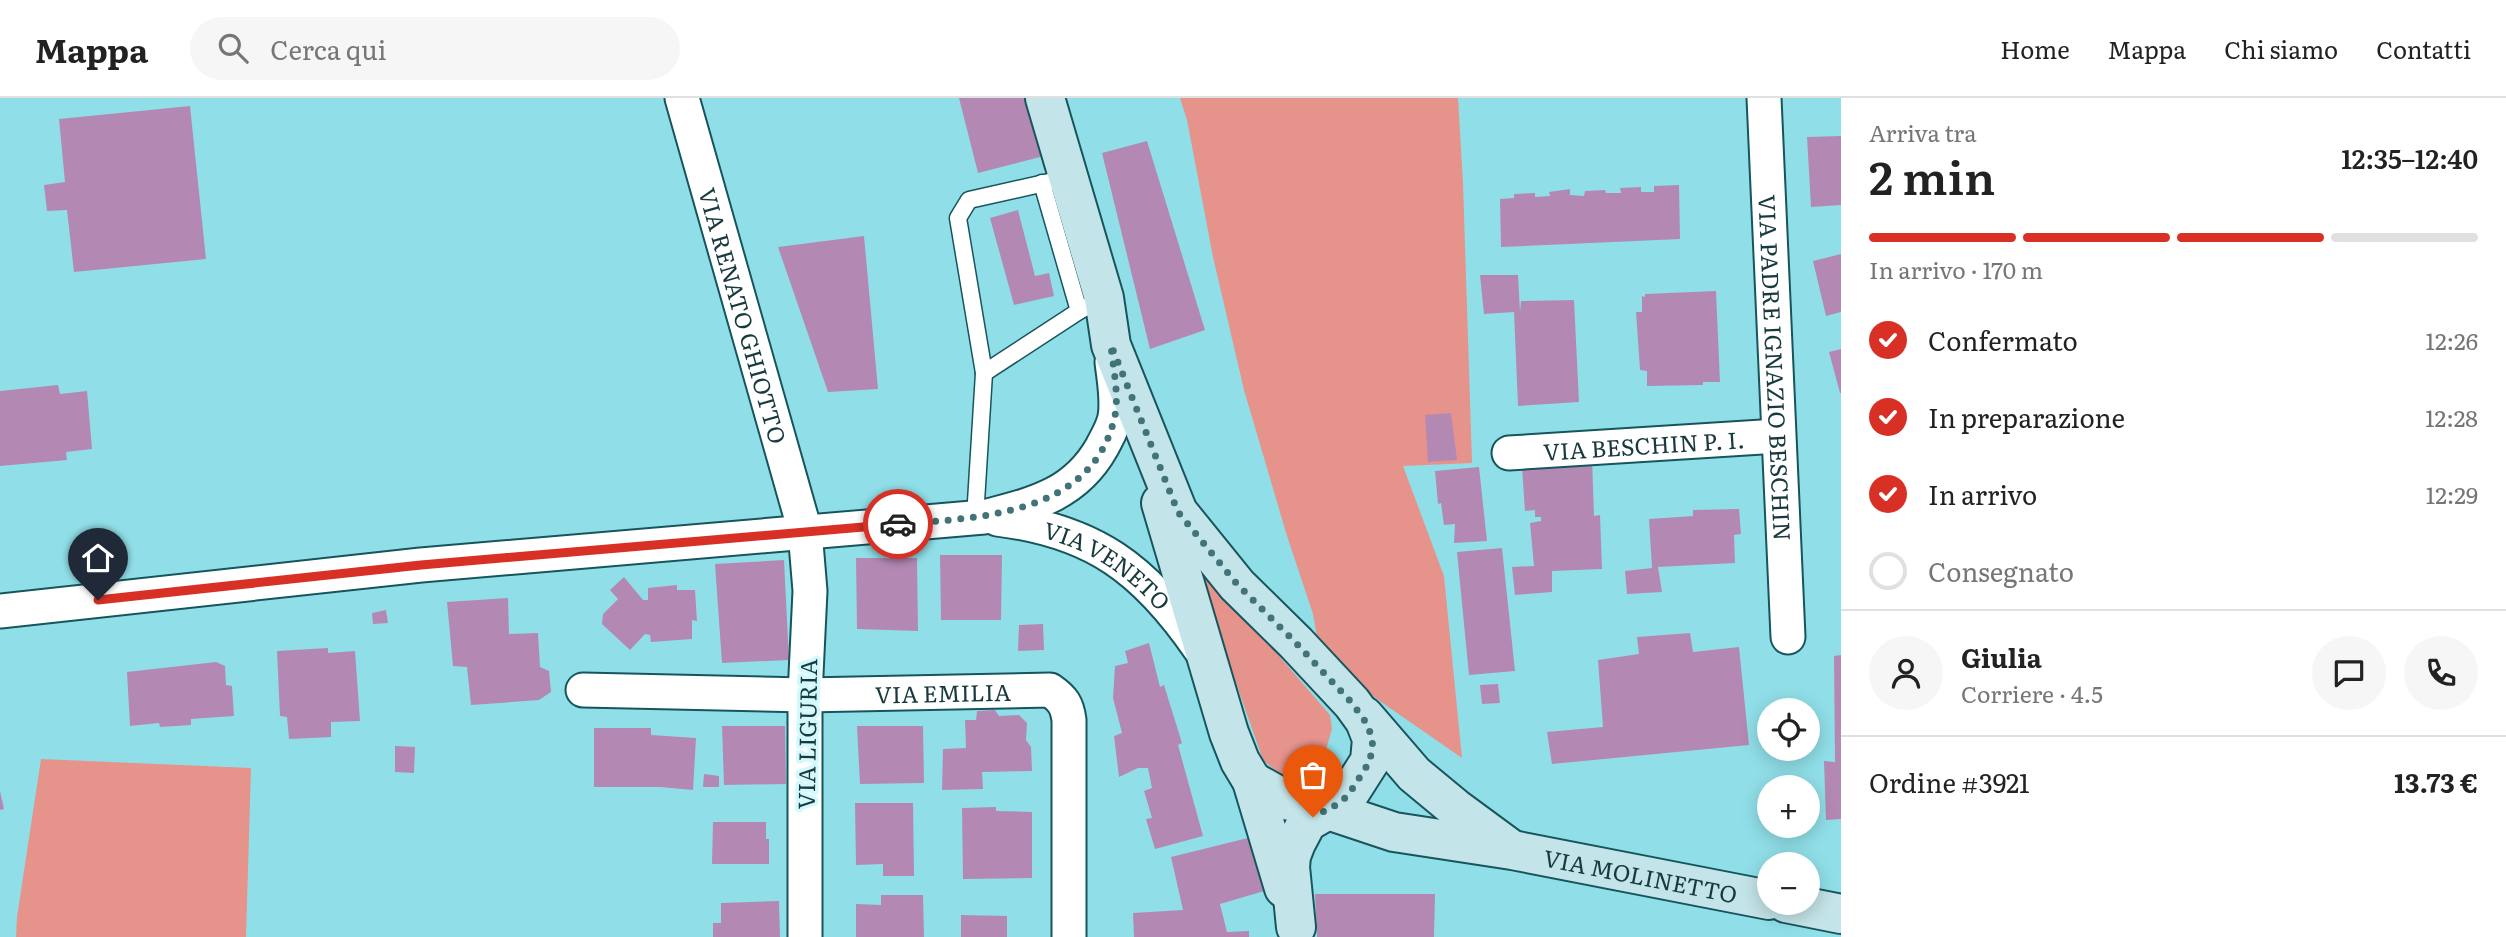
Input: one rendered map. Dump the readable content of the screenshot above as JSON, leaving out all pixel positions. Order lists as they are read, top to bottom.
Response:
{
  "streets": {
    "main road": ["VIA MOLINETTO"],
    "street": [
      "VIA RENATO GHIOTTO",
      "VIA PADRE IGNAZIO BESCHIN",
      "VIA BESCHIN P. I.",
      "VIA VENETO",
      "VIA EMILIA",
      "VIA LIGURIA"
    ]
  },
  "crossings": [
    ["VIA RENATO GHIOTTO", "VIA VENETO"],
    ["VIA RENATO GHIOTTO", "VIA LIGURIA"],
    ["VIA PADRE IGNAZIO BESCHIN", "VIA BESCHIN P. I."],
    ["VIA VENETO", "VIA LIGURIA"],
    ["VIA EMILIA", "VIA LIGURIA"]
  ],
  "page": {
    "header": "Mappa",
    "search": "Cerca qui",
    "nav": [
      "Home",
      "Mappa",
      "Chi siamo",
      "Contatti"
    ],
    "heading": ["2 min", "Arriva tra", "12:35–12:40"],
    "panel": [
      "Giulia",
      "Corriere · 4.5",
      "Ordine #3921",
      "13.73 €"
    ],
    "bar": "In arrivo · 170 m",
    "list": [
      ["Confermato", "12:26"],
      ["In preparazione", "12:28"],
      ["In arrivo", "12:29"],
      "Consegnato"
    ],
    "map_buttons": ["+", "−"]
  }
}
